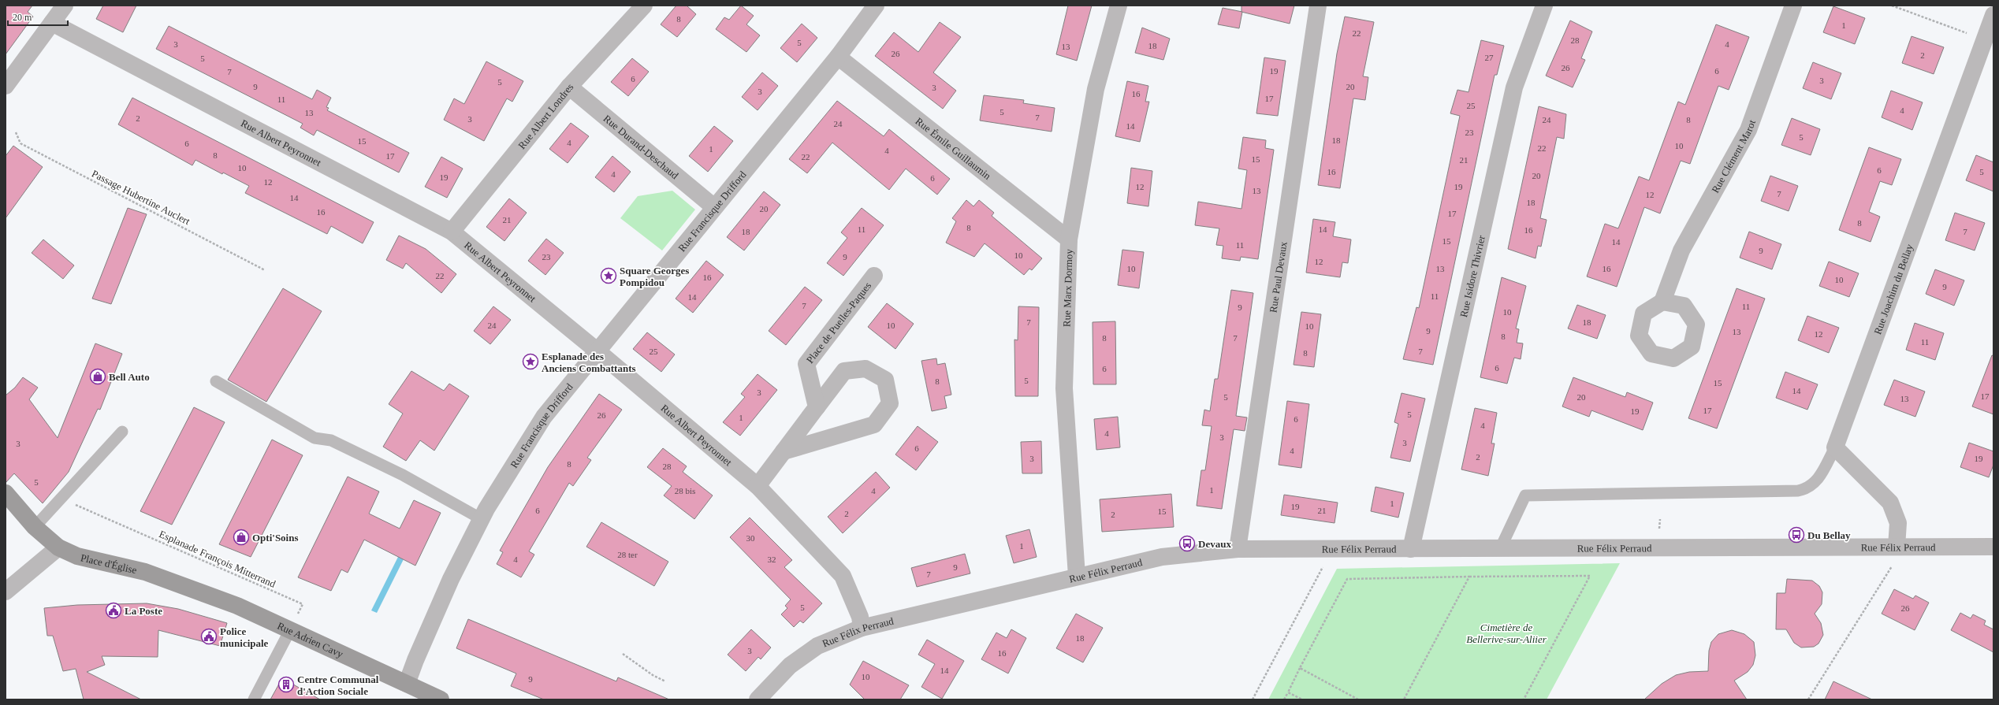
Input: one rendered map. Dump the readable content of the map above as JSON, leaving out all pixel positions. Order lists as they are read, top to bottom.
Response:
{
  "streets": {
    "main road": ["Place d'Église", "Rue Adrien Cavy"],
    "street": [
      "Rue Albert Londres",
      "Rue Albert Peyronnet",
      "Rue Durand-Deschaud",
      "Rue Émile Guillaumin",
      "Rue Clément Marot",
      "Rue Francisque Drifford",
      "Rue Isidore Thivrier",
      "Rue Paul Devaux",
      "Rue Marx Dormoy",
      "Rue Joachim du Bellay",
      "Place de Puelles-Paques",
      "Rue Félix Perraud"
    ],
    "path": ["Passage Hubertine Auclert", "Esplanade François Mitterrand"]
  },
  "crossings": [
    ["Rue Albert Londres", "Rue Albert Peyronnet"],
    ["Rue Albert Londres", "Rue Durand-Deschaud"],
    ["Rue Albert Peyronnet", "Rue Francisque Drifford"],
    ["Rue Albert Peyronnet", "Rue Félix Perraud"],
    ["Rue Durand-Deschaud", "Rue Francisque Drifford"],
    ["Rue Émile Guillaumin", "Rue Francisque Drifford"],
    ["Rue Émile Guillaumin", "Rue Marx Dormoy"],
    ["Rue Francisque Drifford", "Rue Adrien Cavy"],
    ["Rue Isidore Thivrier", "Rue Félix Perraud"],
    ["Rue Paul Devaux", "Rue Félix Perraud"],
    ["Rue Marx Dormoy", "Rue Félix Perraud"],
    ["Esplanade François Mitterrand", "Rue Adrien Cavy"],
    ["Place d'Église", "Rue Adrien Cavy"]
  ],
  "parks": ["Cimetière de Bellerive-sur-Aliier"],
  "places": {
    "place": ["Square Georges Pompidou", "Esplanade des Anciens Combattants"],
    "shop": ["Bell Auto", "Opti'Soins"],
    "bus stop": ["Du Bellay", "Devaux"],
    "public building": ["La Poste", "Police municipale"],
    "building": ["Centre Communal d'Action Sociale"]
  },
  "house_numbers": [
    "8",
    "1",
    "22",
    "28",
    "5",
    "3",
    "4",
    "18",
    "13",
    "26",
    "2",
    "27",
    "5",
    "26",
    "19",
    "6",
    "7",
    "6",
    "3",
    "5",
    "9",
    "20",
    "3",
    "3",
    "16",
    "17",
    "11",
    "25",
    "4",
    "5",
    "13",
    "7",
    "2",
    "3",
    "24",
    "8",
    "24",
    "14",
    "23",
    "5",
    "18",
    "15",
    "4",
    "6",
    "10",
    "22",
    "1",
    "4",
    "8",
    "17",
    "22",
    "15",
    "21",
    "10",
    "6",
    "16",
    "5",
    "4",
    "20",
    "19",
    "6",
    "12",
    "12",
    "19",
    "13",
    "7",
    "12",
    "14",
    "18",
    "20",
    "16",
    "17",
    "21",
    "8",
    "8",
    "11",
    "14",
    "16",
    "18",
    "7",
    "15",
    "14",
    "11",
    "9",
    "10",
    "23",
    "9",
    "12",
    "10",
    "13",
    "16",
    "22",
    "16",
    "10",
    "9",
    "11",
    "14",
    "7",
    "11",
    "9",
    "10",
    "7",
    "18",
    "24",
    "10",
    "10",
    "9",
    "13",
    "12",
    "8",
    "8",
    "7",
    "11",
    "25",
    "7",
    "8",
    "6",
    "6",
    "5",
    "8",
    "15",
    "14",
    "3",
    "17",
    "5",
    "20",
    "13",
    "17",
    "19",
    "5",
    "26",
    "1",
    "6",
    "4",
    "4",
    "3",
    "3",
    "3",
    "6",
    "4",
    "2",
    "3",
    "19",
    "8",
    "28",
    "5",
    "1",
    "28 bis",
    "4",
    "1",
    "19",
    "6",
    "21",
    "15",
    "2",
    "2",
    "30",
    "1",
    "28 ter",
    "4",
    "32",
    "9",
    "7",
    "5",
    "26",
    "18",
    "3",
    "16",
    "14",
    "10",
    "9"
  ],
  "scale_bar": "20 m"
}
